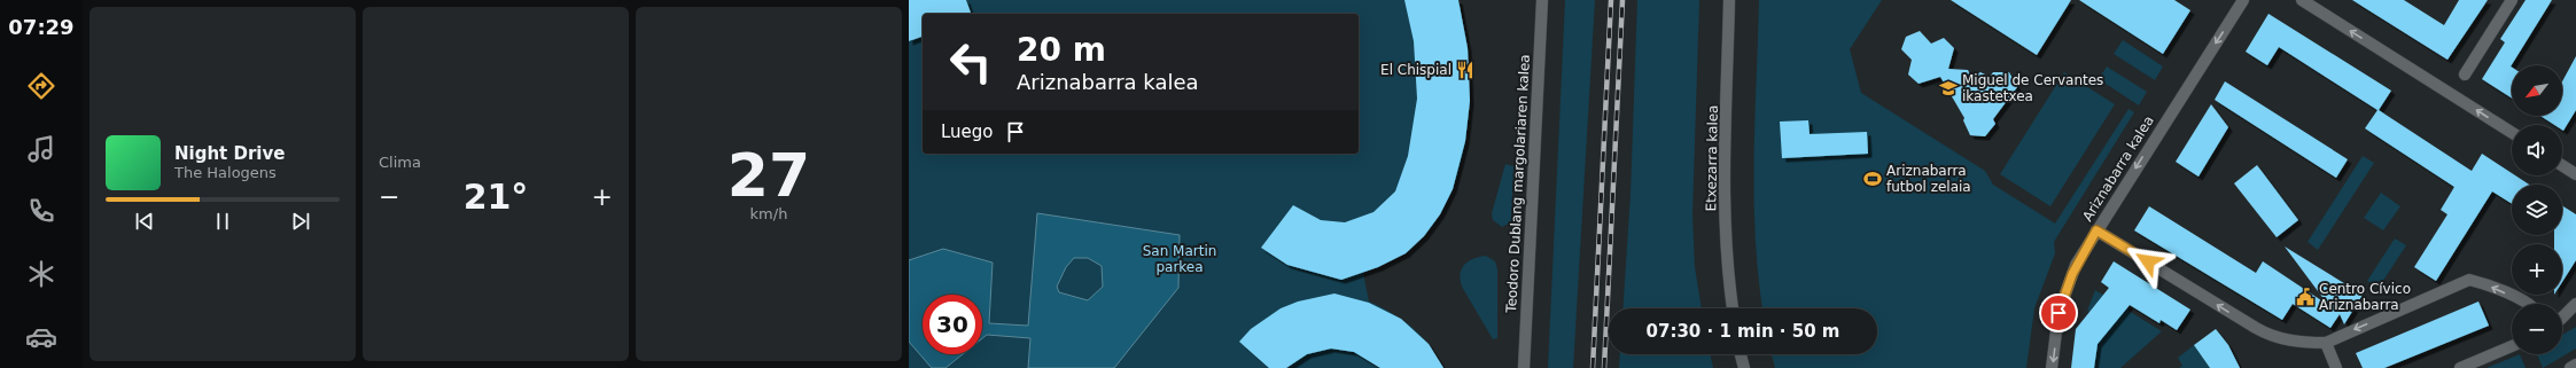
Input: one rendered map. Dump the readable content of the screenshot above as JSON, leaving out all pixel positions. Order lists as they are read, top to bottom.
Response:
{
  "streets": {
    "street": ["Etxezarra kalea", "Ariznabarra kalea", "Teodoro Dublang margolariaren kalea"]
  },
  "parks": ["San Martin parkea"],
  "places": {
    "restaurant": ["El Chispial"],
    "school or university": ["Miguel de Cervantes ikastetxea"],
    "sports": ["Ariznabarra futbol zelaia"],
    "public building": ["Centro Cívico Ariznabarra"]
  },
  "north": "bottom left",
  "page": {
    "tabs": "07:29",
    "tile": [
      "Clima",
      ["27", "km/h"]
    ],
    "turn": ["20 m", "Ariznabarra kalea"],
    "map_buttons": ["+", "−"],
    "then": "Luego",
    "song": ["Night Drive", "The Halogens"],
    "heat": ["−", "21°", "+"],
    "limit": "30",
    "trip": "07:30 · 1 min · 50 m"
  }
}
